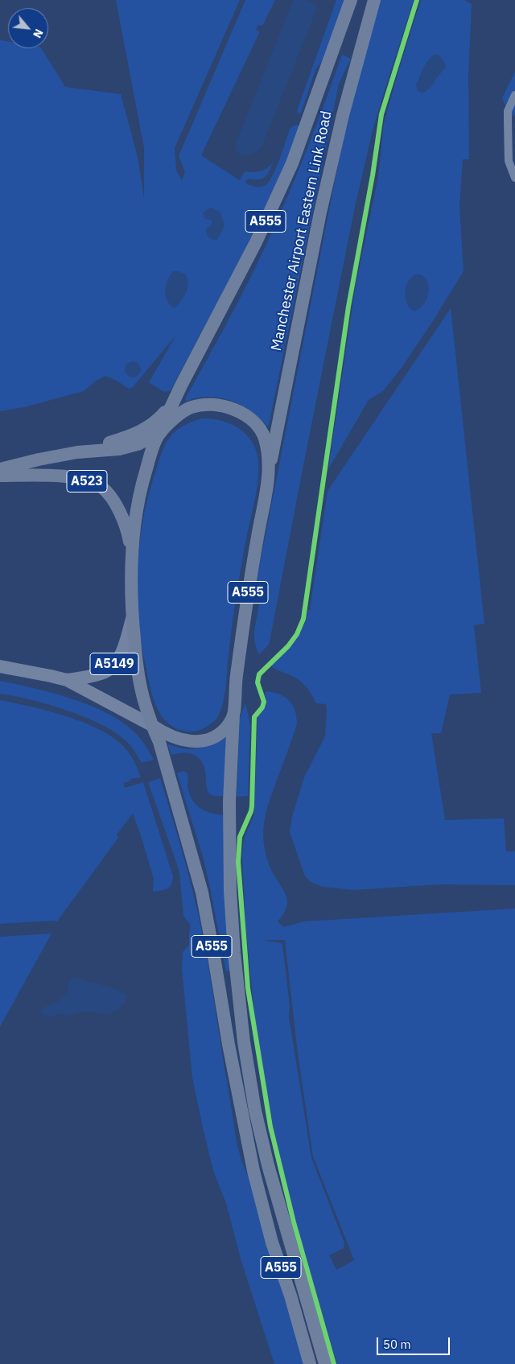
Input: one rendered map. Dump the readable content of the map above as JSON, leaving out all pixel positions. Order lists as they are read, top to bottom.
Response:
{
  "streets": {
    "highway": ["A555", "Manchester Airport Eastern Link Road", "A523"],
    "main road": ["A5149"]
  },
  "crossings": [
    ["A555", "Manchester Airport Eastern Link Road"],
    ["A555", "A523"],
    ["A555", "A5149"],
    ["Manchester Airport Eastern Link Road", "A523"]
  ],
  "scale_bar": "50 m",
  "north": "bottom right"
}
